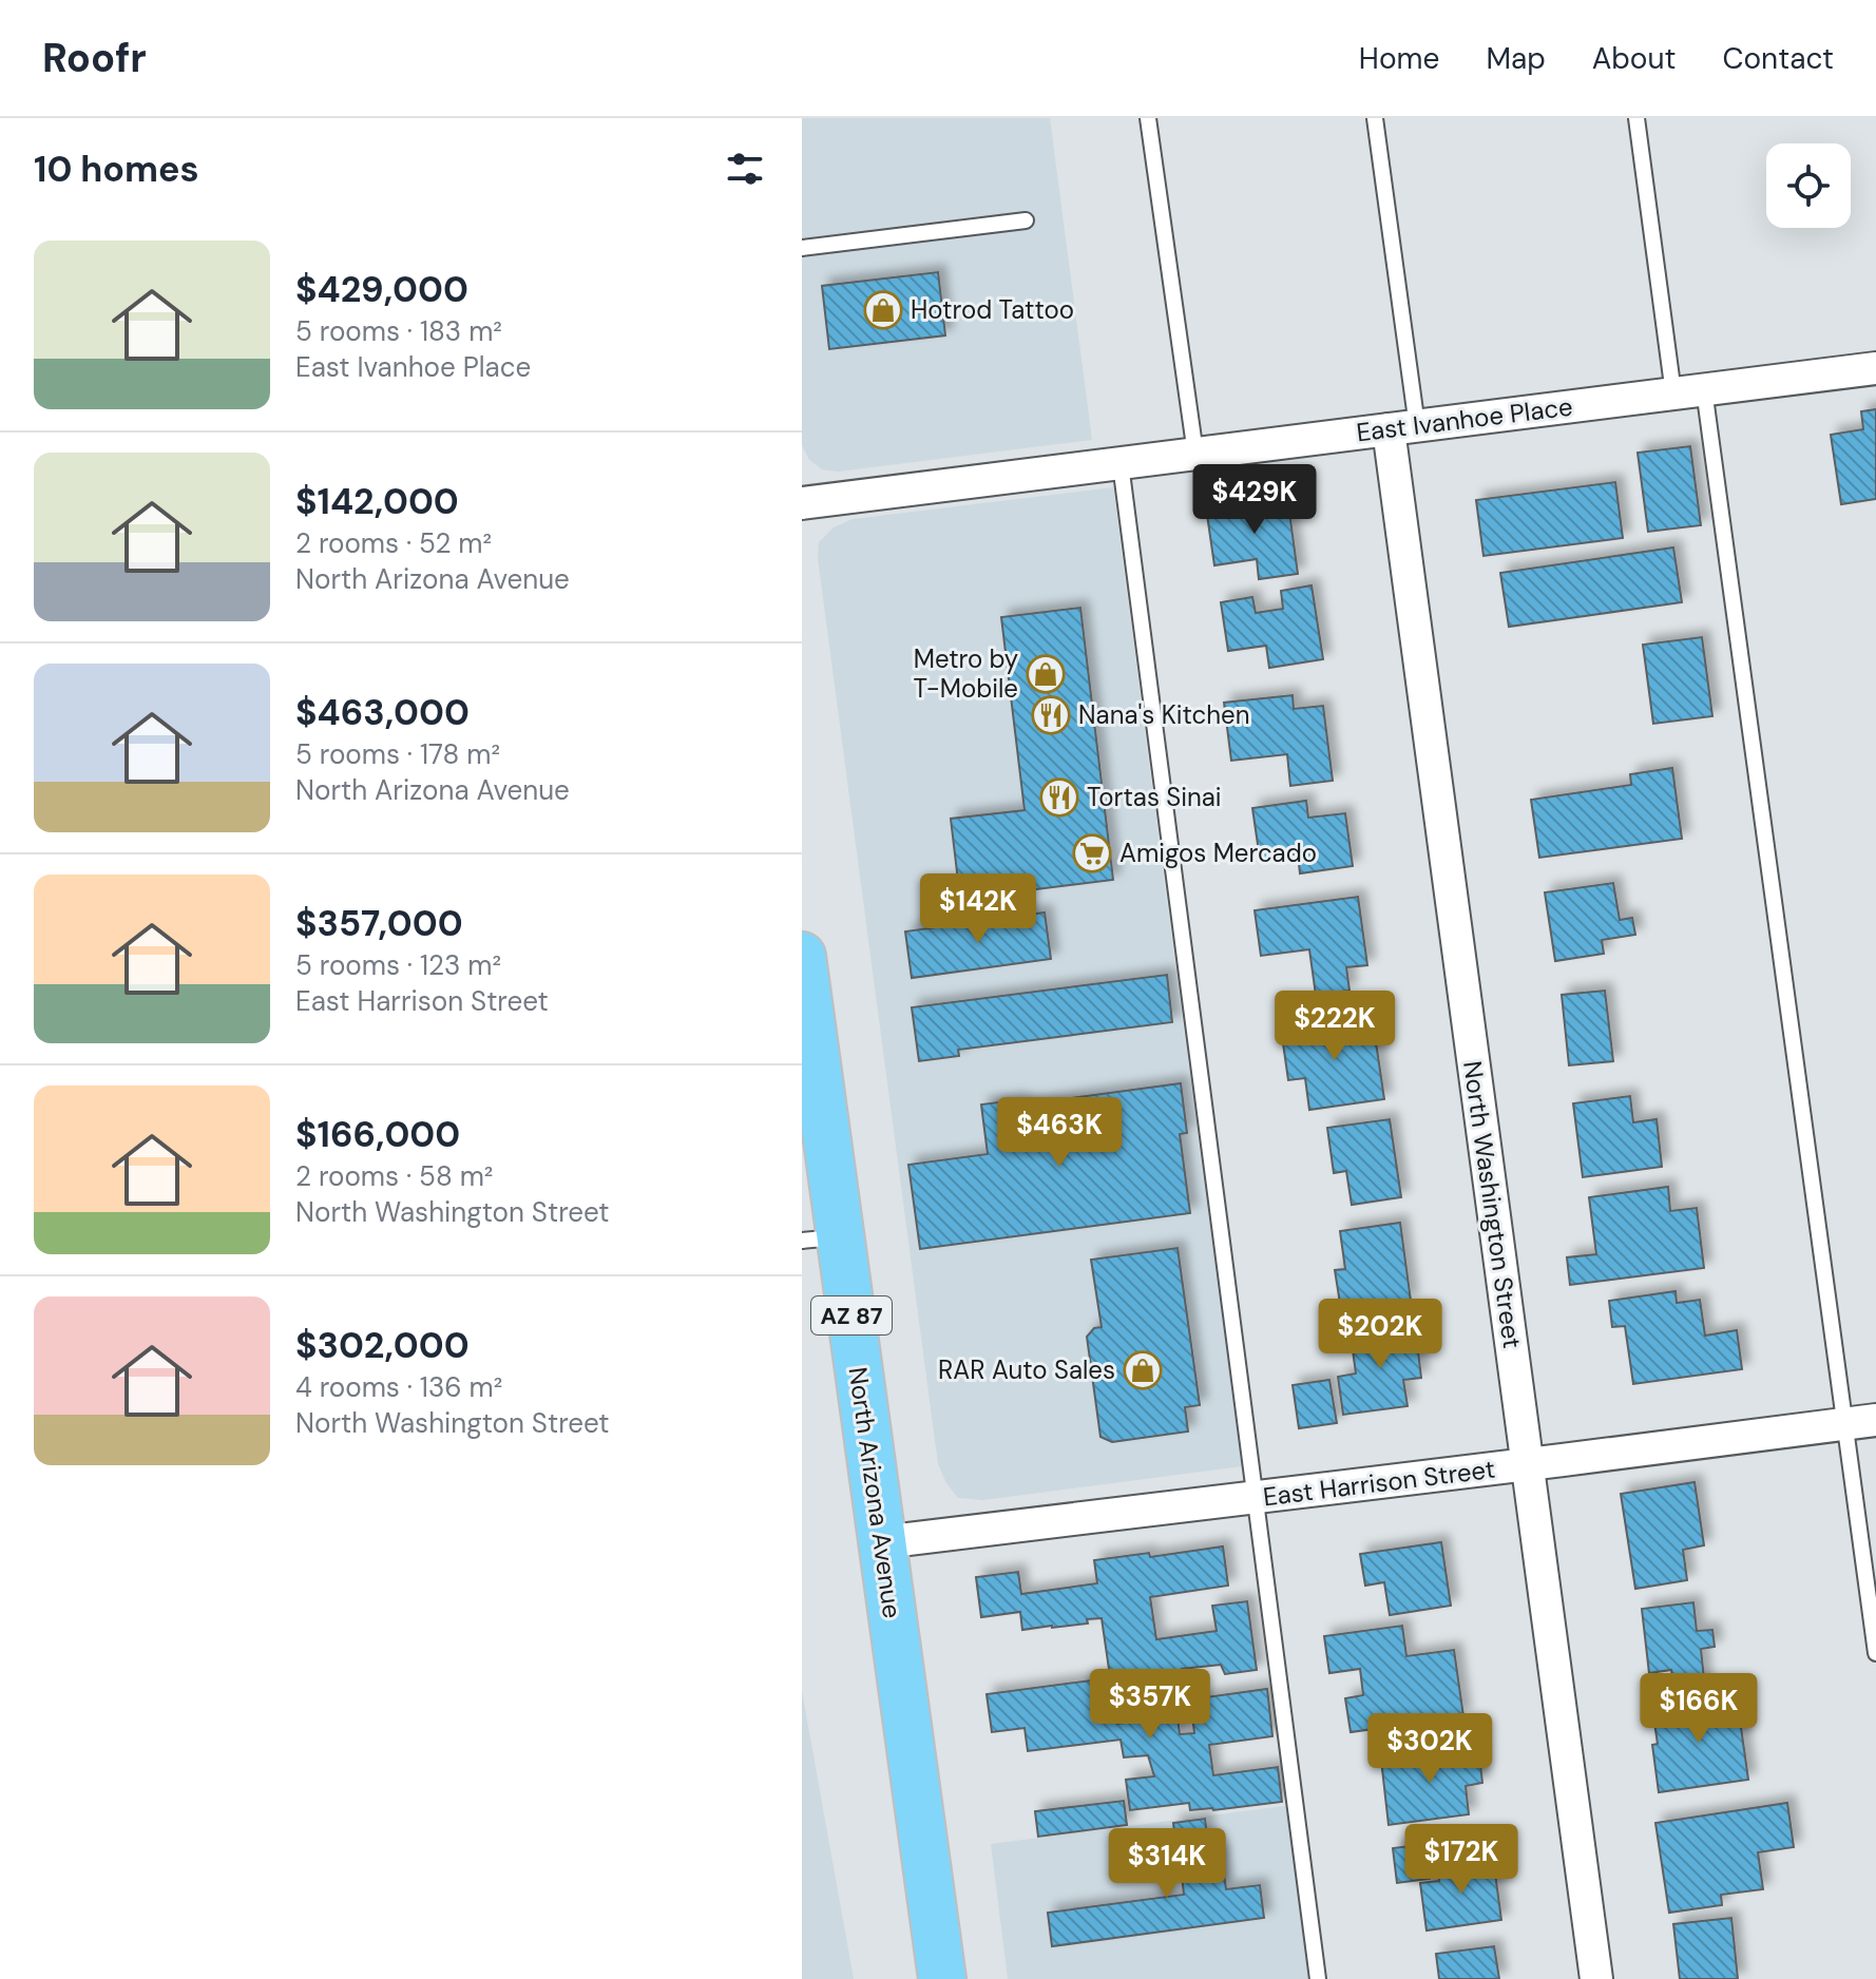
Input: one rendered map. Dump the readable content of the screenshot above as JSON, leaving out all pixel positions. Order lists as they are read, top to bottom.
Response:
{
  "streets": {
    "main road": ["AZ 87", "North Arizona Avenue"],
    "street": ["East Ivanhoe Place", "North Washington Street", "East Harrison Street"]
  },
  "crossings": [
    ["East Ivanhoe Place", "North Washington Street"],
    ["North Washington Street", "East Harrison Street"],
    ["East Harrison Street", "North Arizona Avenue"]
  ],
  "places": {
    "shop": ["Hotrod Tattoo", "Metro by T-Mobile", "RAR Auto Sales"],
    "restaurant": ["Nana's Kitchen", "Tortas Sinai"],
    "supermarket": ["Amigos Mercado"]
  },
  "page": {
    "header": "Roofr",
    "nav": [
      "Home",
      "Map",
      "About",
      "Contact"
    ],
    "heading": "10 homes",
    "list": [
      {
        "name": "$429,000",
        "note": "5 rooms · 183 m² · East Ivanhoe Place"
      },
      {
        "name": "$142,000",
        "note": "2 rooms · 52 m² · North Arizona Avenue"
      },
      {
        "name": "$463,000",
        "note": "5 rooms · 178 m² · North Arizona Avenue"
      },
      {
        "name": "$357,000",
        "note": "5 rooms · 123 m² · East Harrison Street"
      },
      {
        "name": "$166,000",
        "note": "2 rooms · 58 m² · North Washington Street"
      },
      {
        "name": "$302,000",
        "note": "4 rooms · 136 m² · North Washington Street"
      }
    ],
    "price": [
      "$429K",
      "$142K",
      "$222K",
      "$463K",
      "$202K",
      "$357K",
      "$166K",
      "$302K",
      "$172K",
      "$314K"
    ]
  }
}
